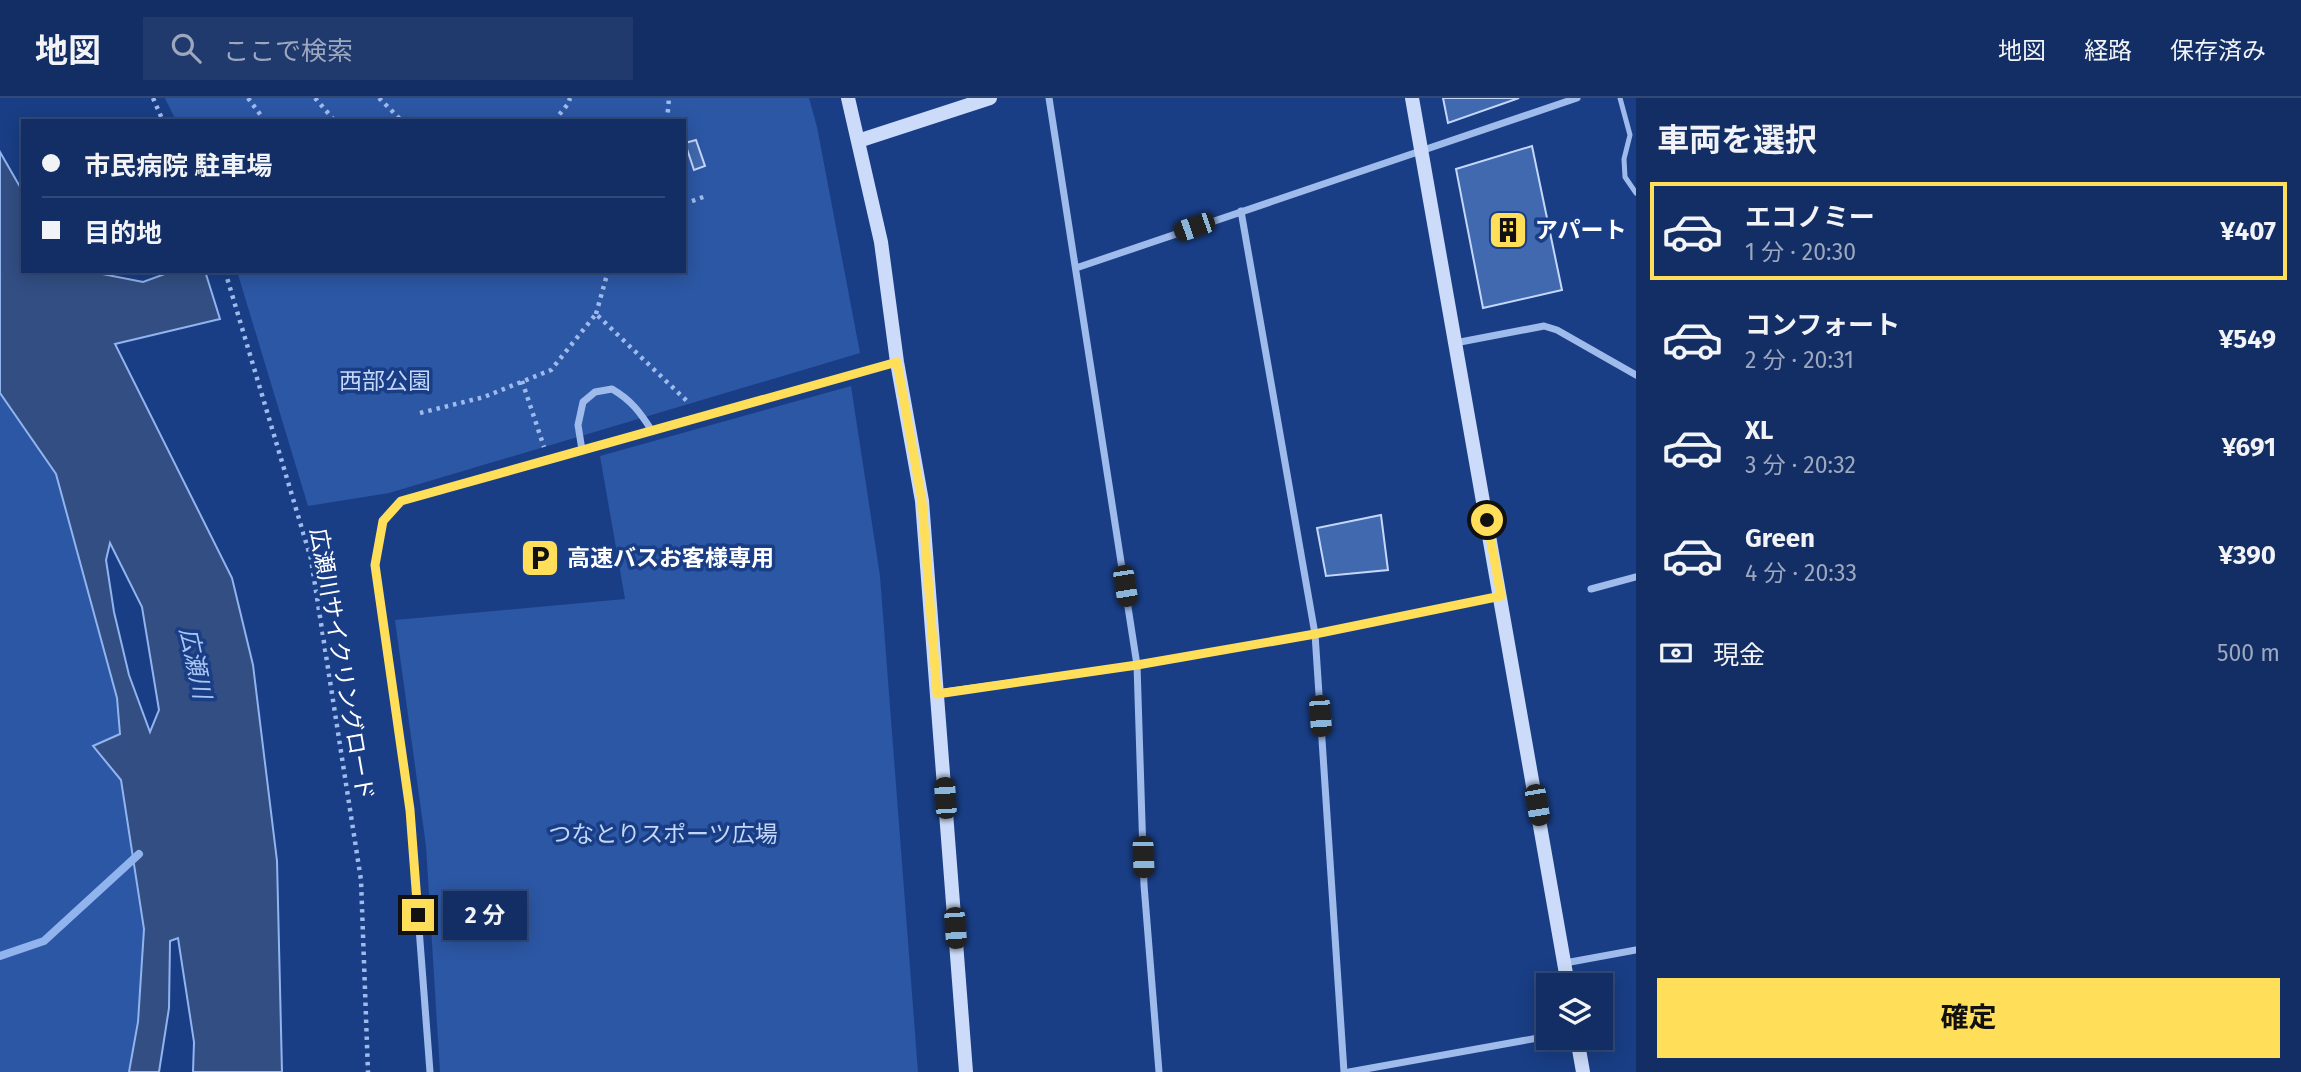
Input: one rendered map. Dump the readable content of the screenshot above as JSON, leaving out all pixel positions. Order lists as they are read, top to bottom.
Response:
{
  "streets": {
    "path": ["広瀬川サイクリングロード"]
  },
  "water": ["広瀬川"],
  "parks": ["西部公園", "つなとりスポーツ広場"],
  "places": {
    "building": ["アパート"],
    "parking": ["高速バスお客様専用"]
  },
  "page": {
    "header": "地図",
    "search": "ここで検索",
    "nav": ["地図", "経路", "保存済み"],
    "heading": "車両を選択",
    "banner": ["市民病院 駐車場", "目的地"],
    "list": [
      {
        "name": "エコノミー",
        "note": "1 分 · 20:30",
        "value": "¥407"
      },
      {
        "name": "コンフォート",
        "note": "2 分 · 20:31",
        "value": "¥549"
      },
      {
        "name": "XL",
        "note": "3 分 · 20:32",
        "value": "¥691"
      },
      {
        "name": "Green",
        "note": "4 分 · 20:33",
        "value": "¥390"
      }
    ],
    "pay": ["現金", "500 m"],
    "bubble": "2 分",
    "buttons": "確定"
  }
}
